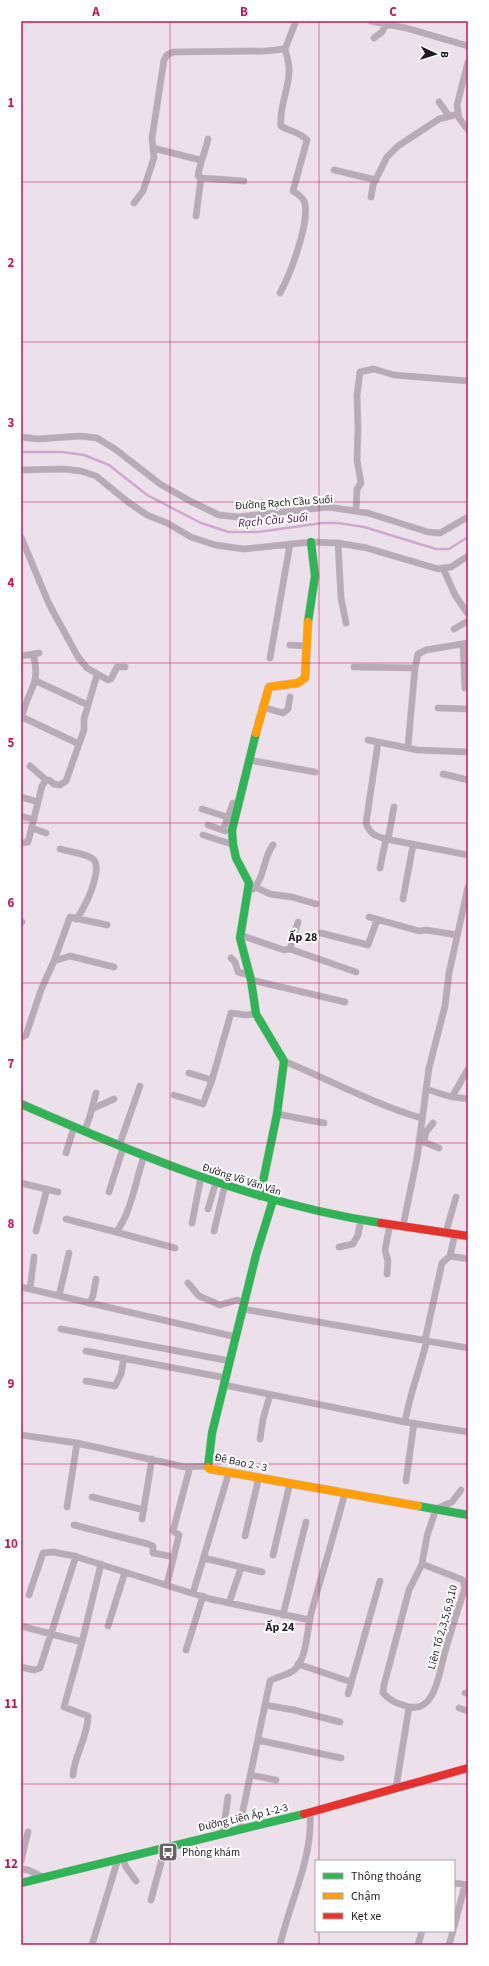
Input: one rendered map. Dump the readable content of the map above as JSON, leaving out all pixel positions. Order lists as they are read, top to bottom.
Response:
{
  "streets": {
    "street": [
      "Đường Rạch Cầu Suối",
      "Đường Võ Văn Vân",
      "Đê Bao 2 - 3",
      "Liên Tổ 2,3,5,6,9,10",
      "Đường Liên Ấp 1-2-3"
    ]
  },
  "crossings": [
    ["Đường Võ Văn Vân", "Đê Bao 2 - 3"]
  ],
  "districts": ["Ấp 28", "Ấp 24"],
  "water": ["Rạch Cầu Suối"],
  "places": {
    "bus stop": ["Phòng khám"]
  },
  "legend": ["Thông thoáng", "Chậm", "Kẹt xe"],
  "north": "right",
  "grid": {
    "columns": ["A", "B", "C"],
    "rows": [
      "1",
      "2",
      "3",
      "4",
      "5",
      "6",
      "7",
      "8",
      "9",
      "10",
      "11",
      "12"
    ]
  }
}
